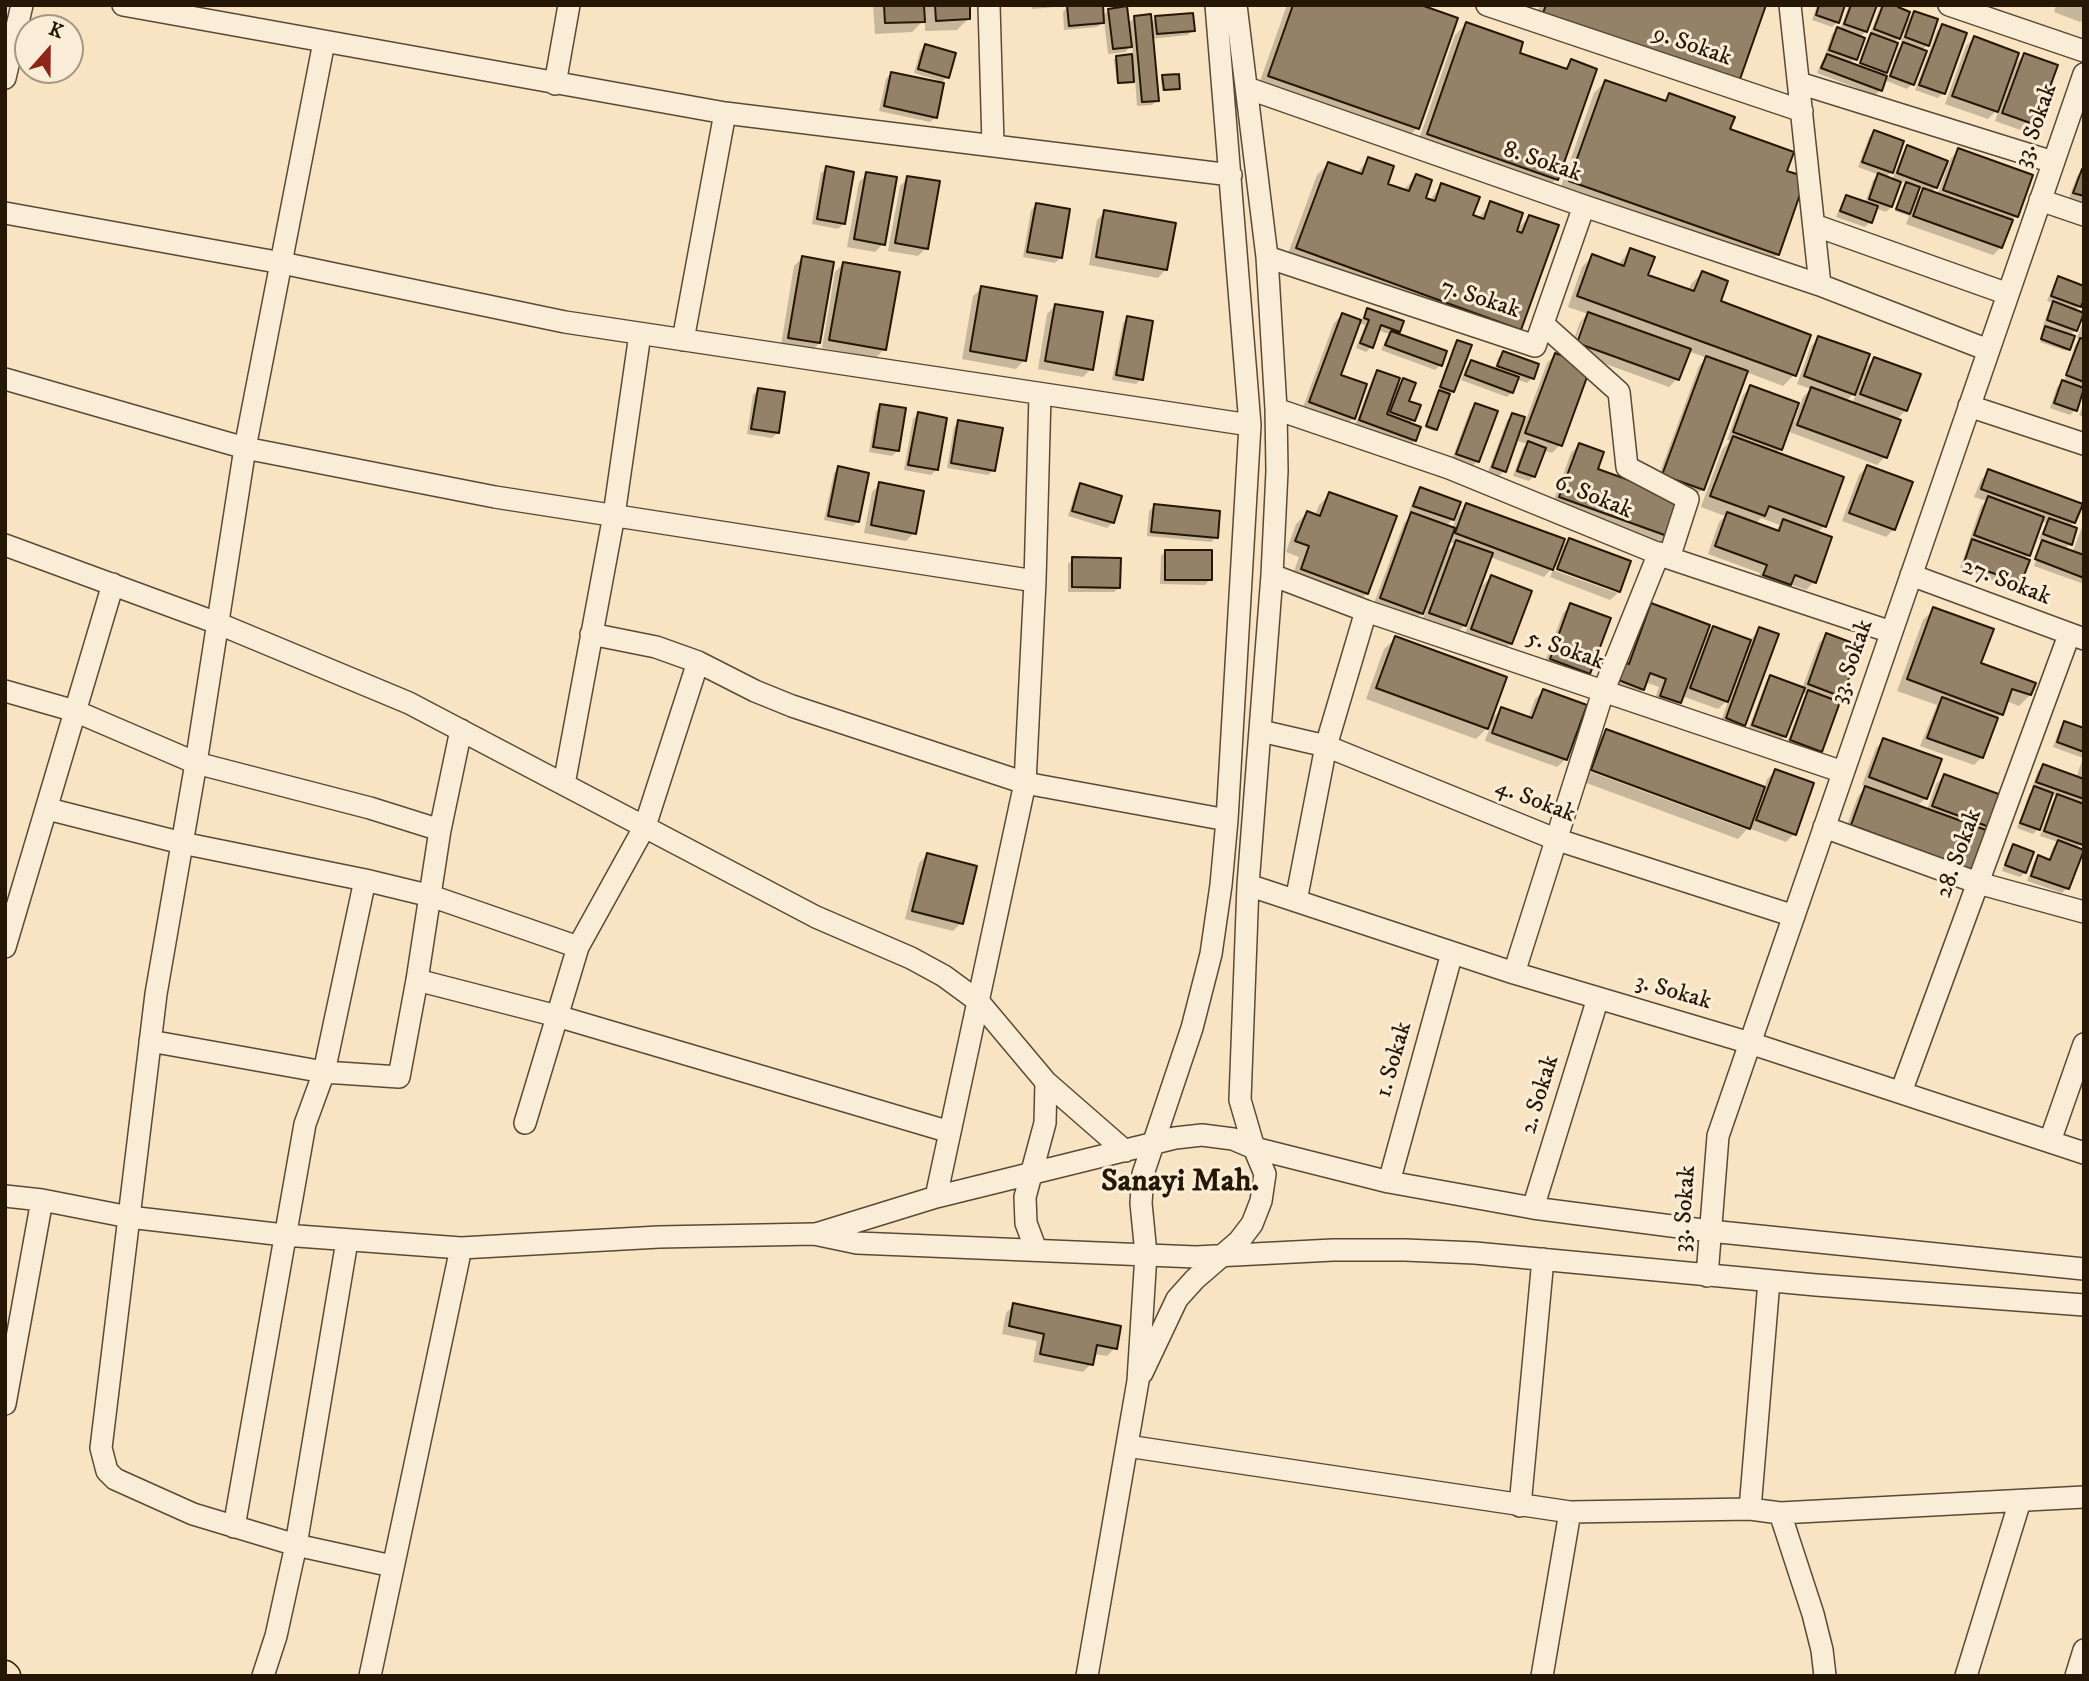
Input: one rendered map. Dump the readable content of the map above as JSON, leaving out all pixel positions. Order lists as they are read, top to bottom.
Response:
{
  "streets": {
    "street": [
      "9. Sokak",
      "33. Sokak",
      "8. Sokak",
      "7. Sokak",
      "6. Sokak",
      "27. Sokak",
      "5. Sokak",
      "4. Sokak",
      "28. Sokak",
      "3. Sokak",
      "1. Sokak",
      "2. Sokak"
    ]
  },
  "crossings": [
    ["33. Sokak", "8. Sokak"],
    ["33. Sokak", "6. Sokak"],
    ["33. Sokak", "27. Sokak"],
    ["33. Sokak", "5. Sokak"],
    ["33. Sokak", "4. Sokak"],
    ["33. Sokak", "3. Sokak"],
    ["8. Sokak", "7. Sokak"],
    ["27. Sokak", "28. Sokak"],
    ["28. Sokak", "3. Sokak"],
    ["3. Sokak", "1. Sokak"],
    ["3. Sokak", "2. Sokak"]
  ],
  "districts": ["Sanayi Mah."],
  "north": "top"
}
